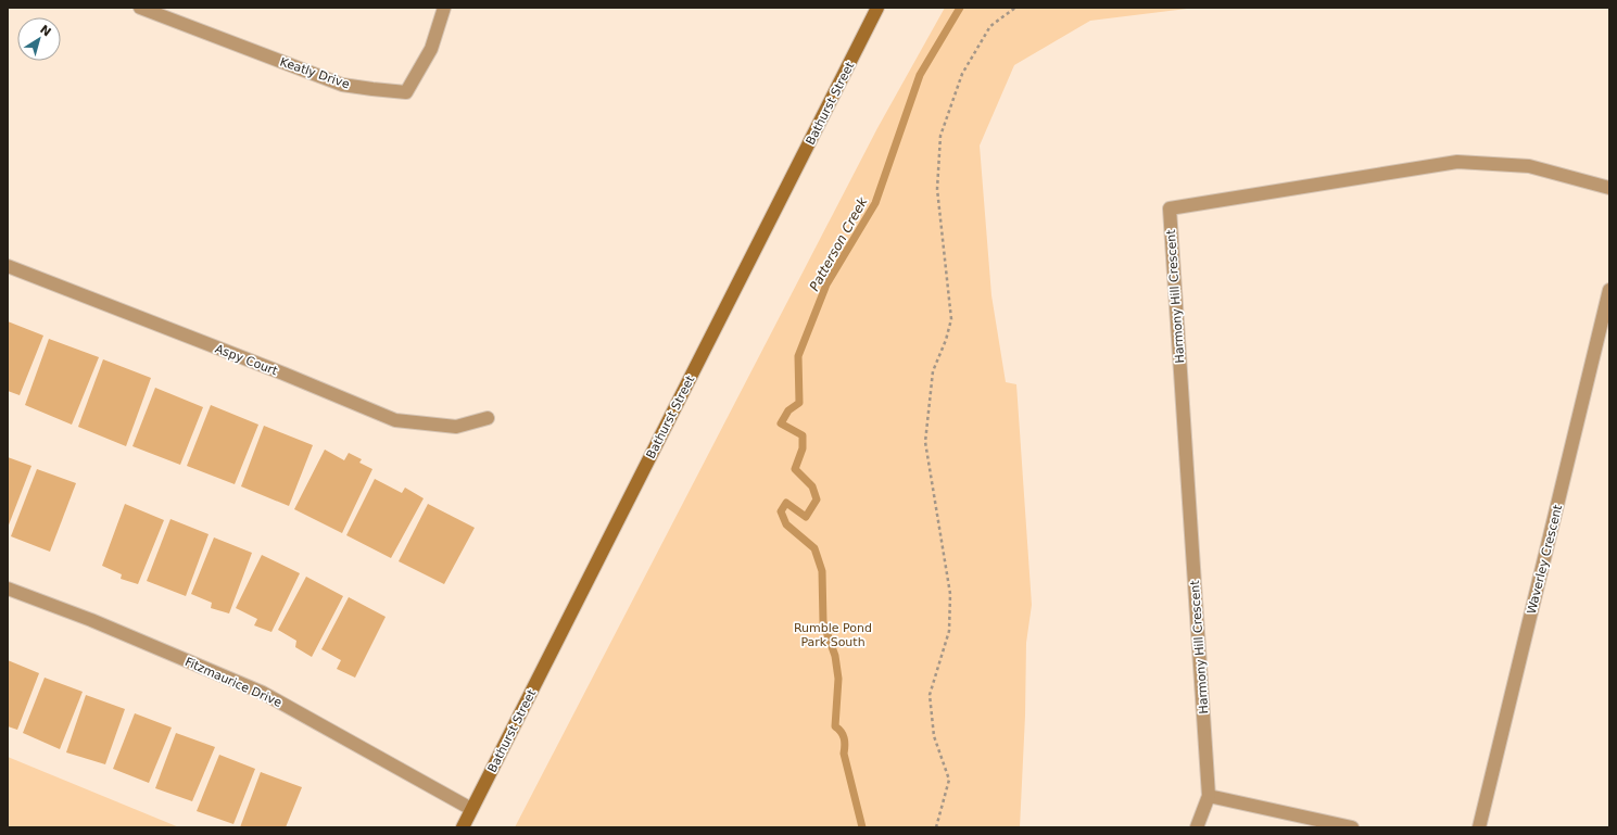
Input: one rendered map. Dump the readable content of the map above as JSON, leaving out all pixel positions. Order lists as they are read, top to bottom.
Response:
{
  "streets": {
    "main road": ["Bathurst Street"],
    "street": [
      "Keatly Drive",
      "Harmony Hill Crescent",
      "Aspy Court",
      "Waverley Crescent",
      "Fitzmaurice Drive"
    ]
  },
  "crossings": [
    ["Bathurst Street", "Fitzmaurice Drive"]
  ],
  "water": ["Patterson Creek"],
  "parks": ["Rumble Pond Park South"],
  "north": "top right"
}
